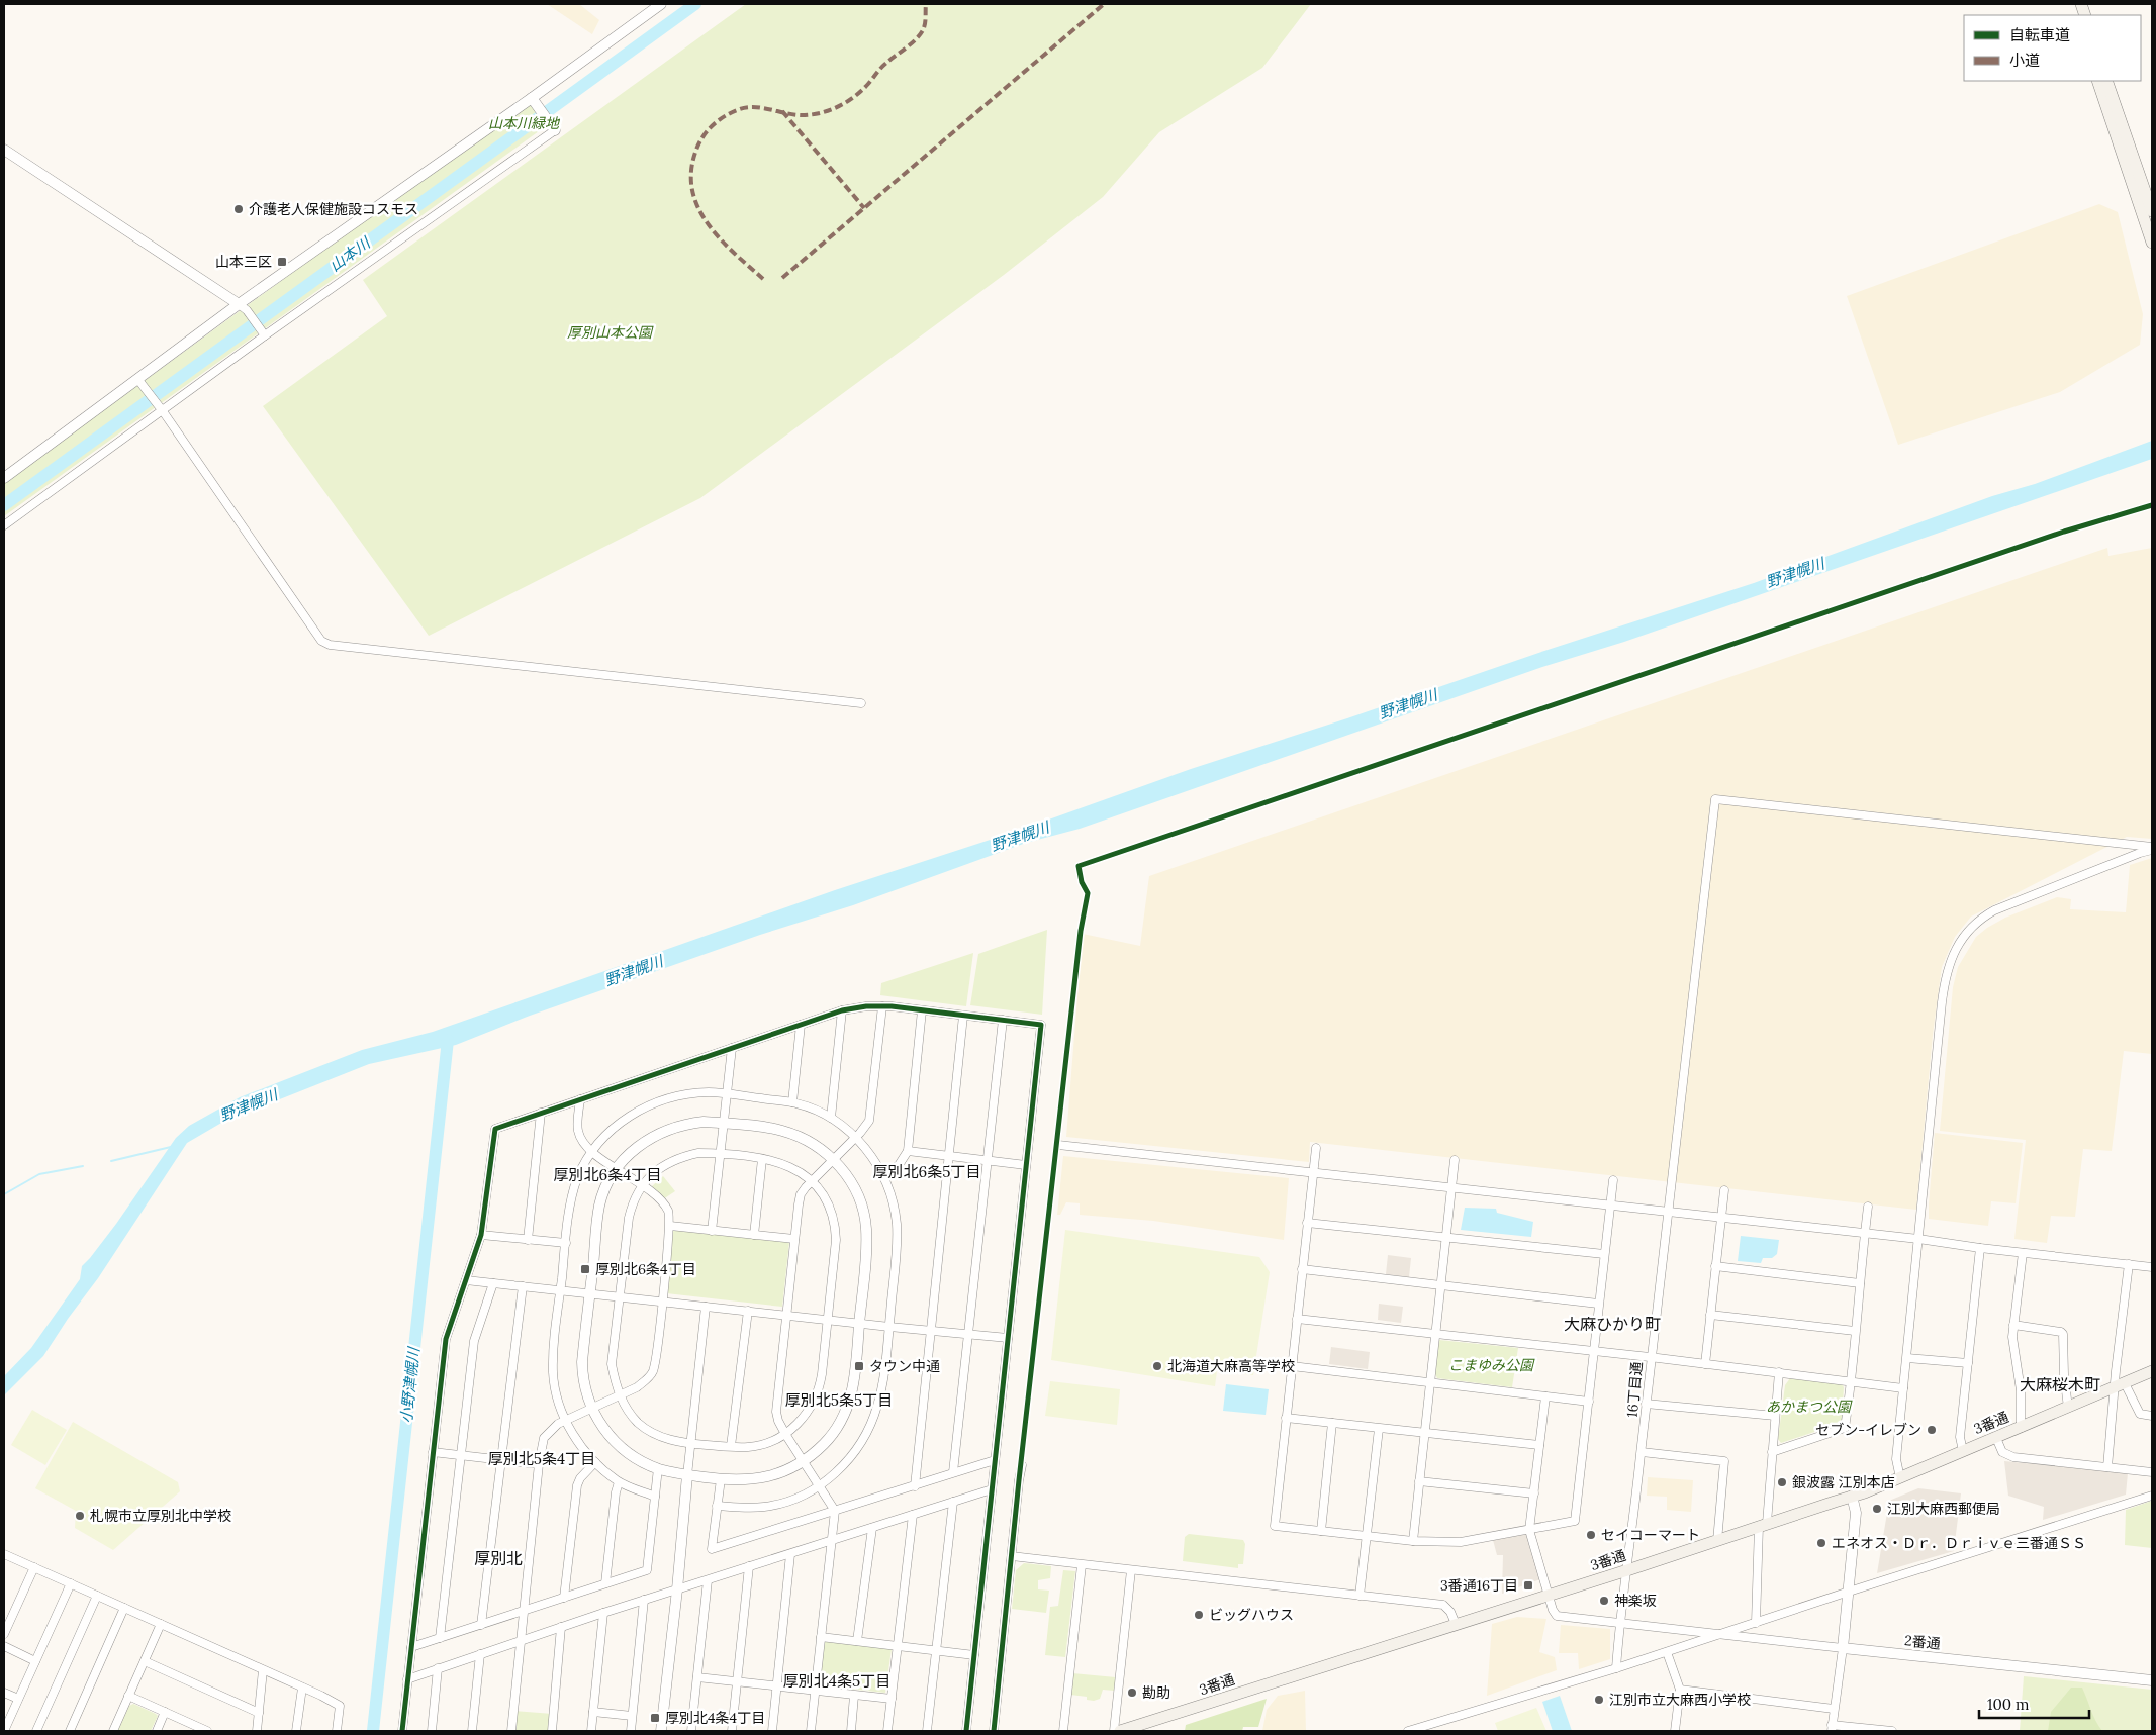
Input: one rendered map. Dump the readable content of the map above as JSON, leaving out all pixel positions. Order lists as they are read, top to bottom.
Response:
{
  "streets": {
    "main road": ["3番通"],
    "street": ["16丁目通", "2番通"]
  },
  "crossings": [
    ["16丁目通", "3番通"]
  ],
  "districts": [
    "厚別北6条5丁目",
    "厚別北6条4丁目",
    "大麻ひかり町",
    "大麻桜木町",
    "厚別北5条5丁目",
    "厚別北5条4丁目",
    "厚別北",
    "厚別北4条5丁目"
  ],
  "water": ["山本川", "野津幌川", "小野津幌川"],
  "parks": [
    "山本川緑地",
    "厚別山本公園",
    "こまゆみ公園",
    "あかまつ公園"
  ],
  "places": {
    "other": [
      "介護老人保健施設コスモス",
      "北海道大麻高等学校",
      "セブン-イレブン",
      "銀波露 江別本店",
      "江別大麻西郵便局",
      "札幌市立厚別北中学校",
      "セイコーマート",
      "エネオス・Ｄｒ．Ｄｒｉｖｅ三番通ＳＳ",
      "神楽坂",
      "ビッグハウス",
      "勘助",
      "江別市立大麻西小学校"
    ],
    "transit": [
      "山本三区",
      "厚別北6条4丁目",
      "タウン中通",
      "3番通16丁目",
      "厚別北4条4丁目"
    ]
  },
  "legend": ["自転車道", "小道"],
  "scale_bar": "100 m"
}
